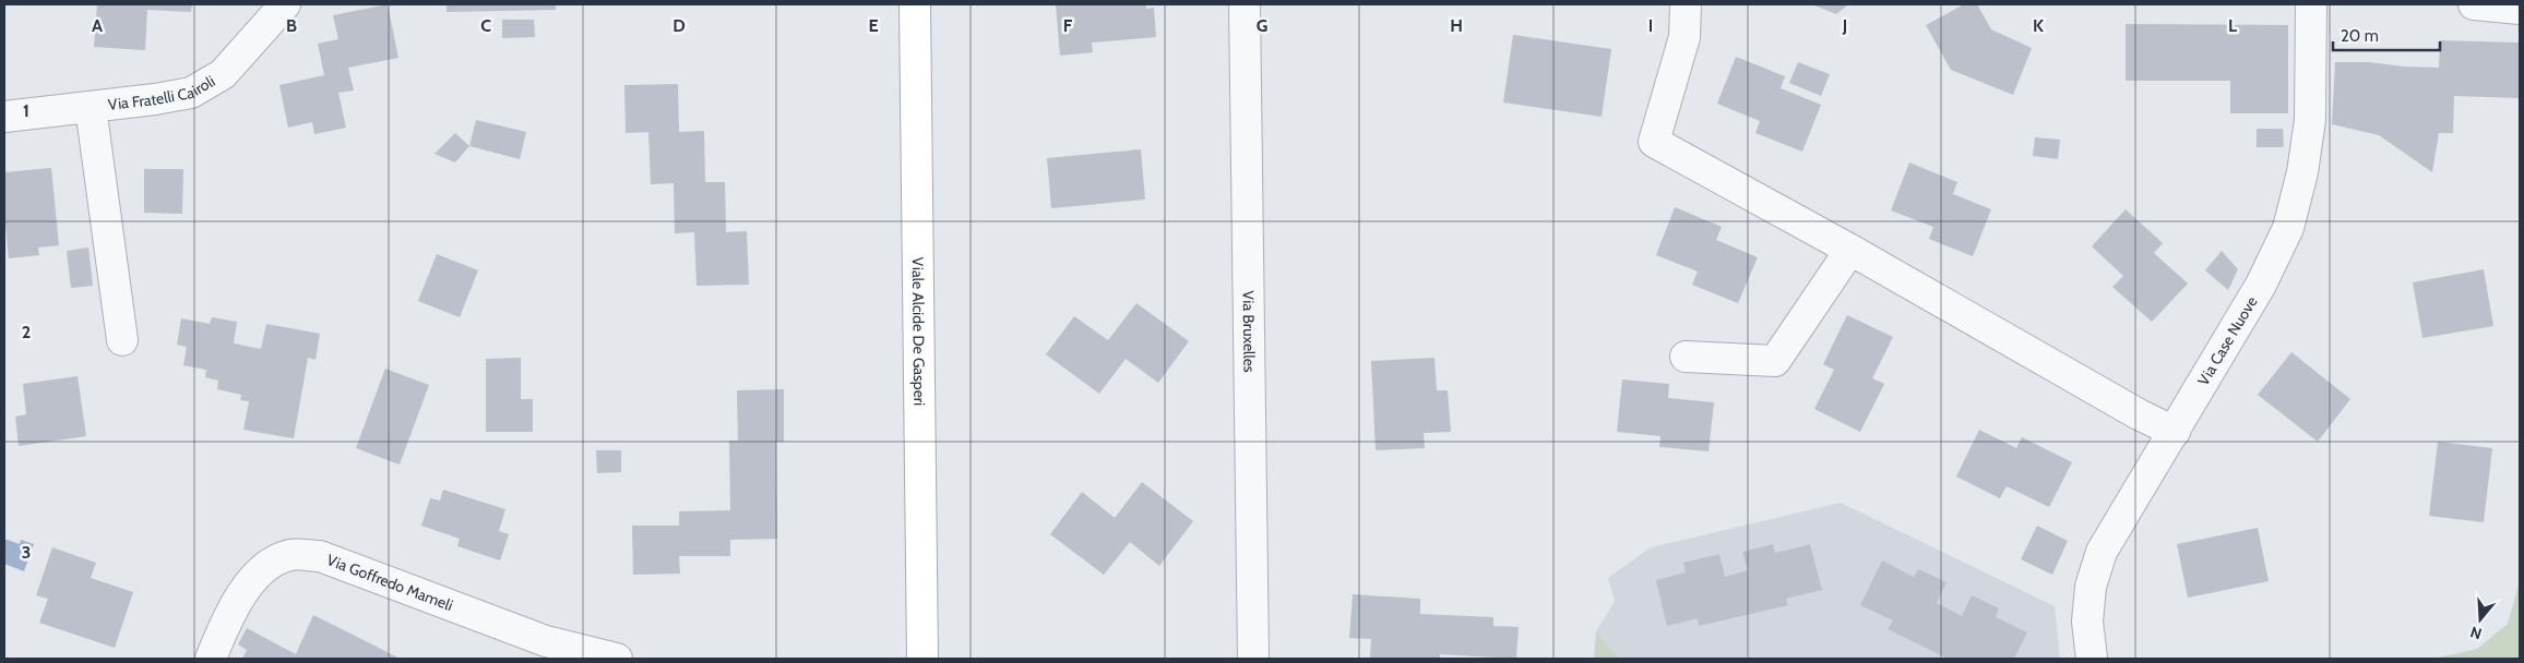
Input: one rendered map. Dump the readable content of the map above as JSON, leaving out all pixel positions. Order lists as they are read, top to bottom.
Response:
{
  "streets": {
    "main road": ["Viale Alcide De Gasperi"],
    "street": [
      "Via Fratelli Cairoli",
      "Via Bruxelles",
      "Via Case Nuove",
      "Via Goffredo Mameli"
    ]
  },
  "scale_bar": "20 m",
  "north": "bottom",
  "grid": {
    "columns": [
      "A",
      "B",
      "C",
      "D",
      "E",
      "F",
      "G",
      "H",
      "I",
      "J",
      "K",
      "L"
    ],
    "rows": ["1", "2", "3"]
  }
}
